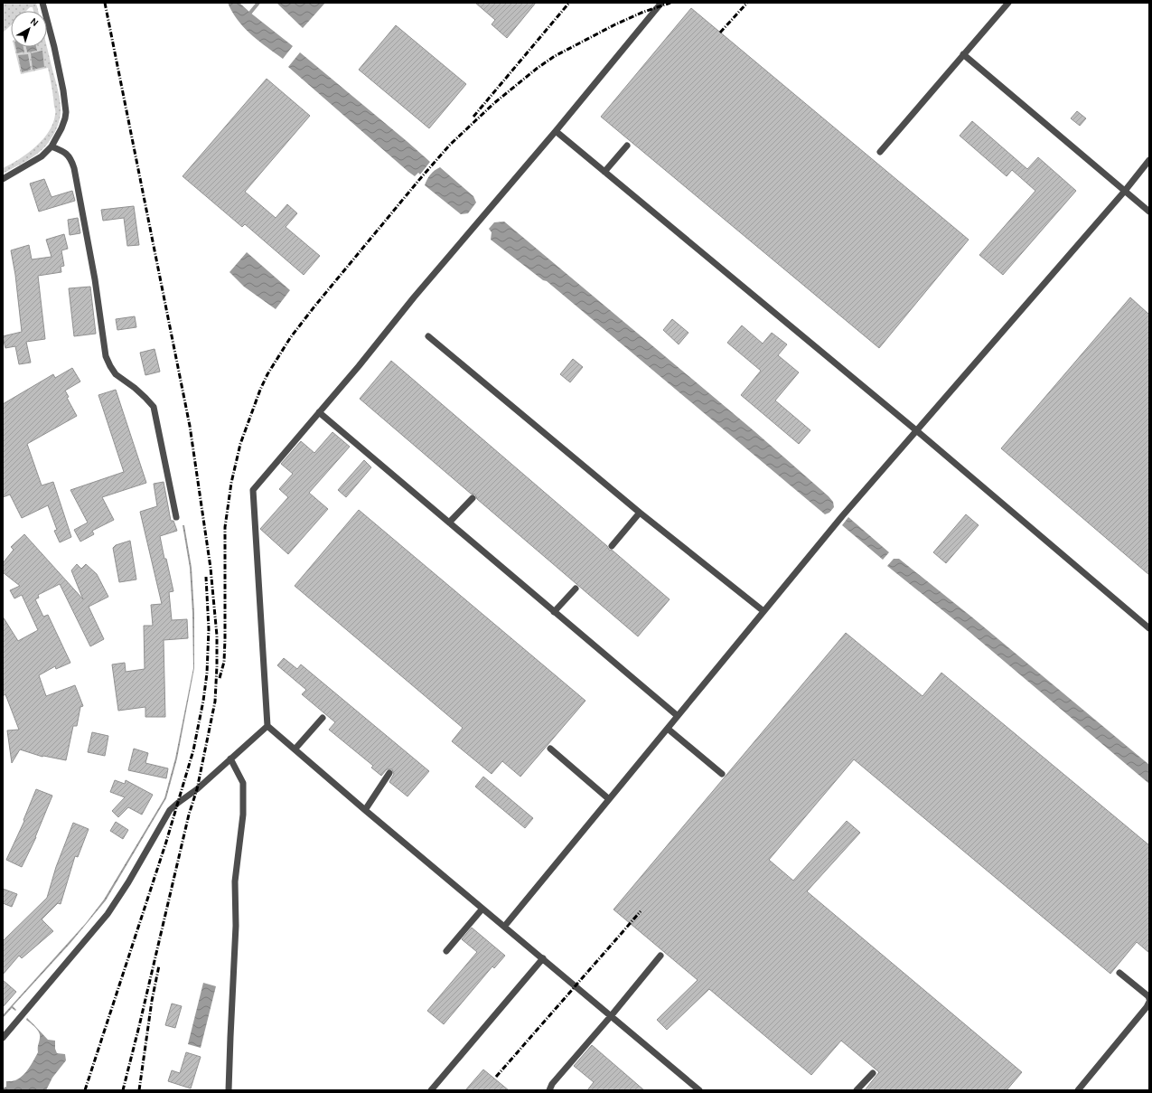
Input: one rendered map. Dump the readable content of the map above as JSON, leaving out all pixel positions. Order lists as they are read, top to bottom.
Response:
{
  "north": "top right"
}
